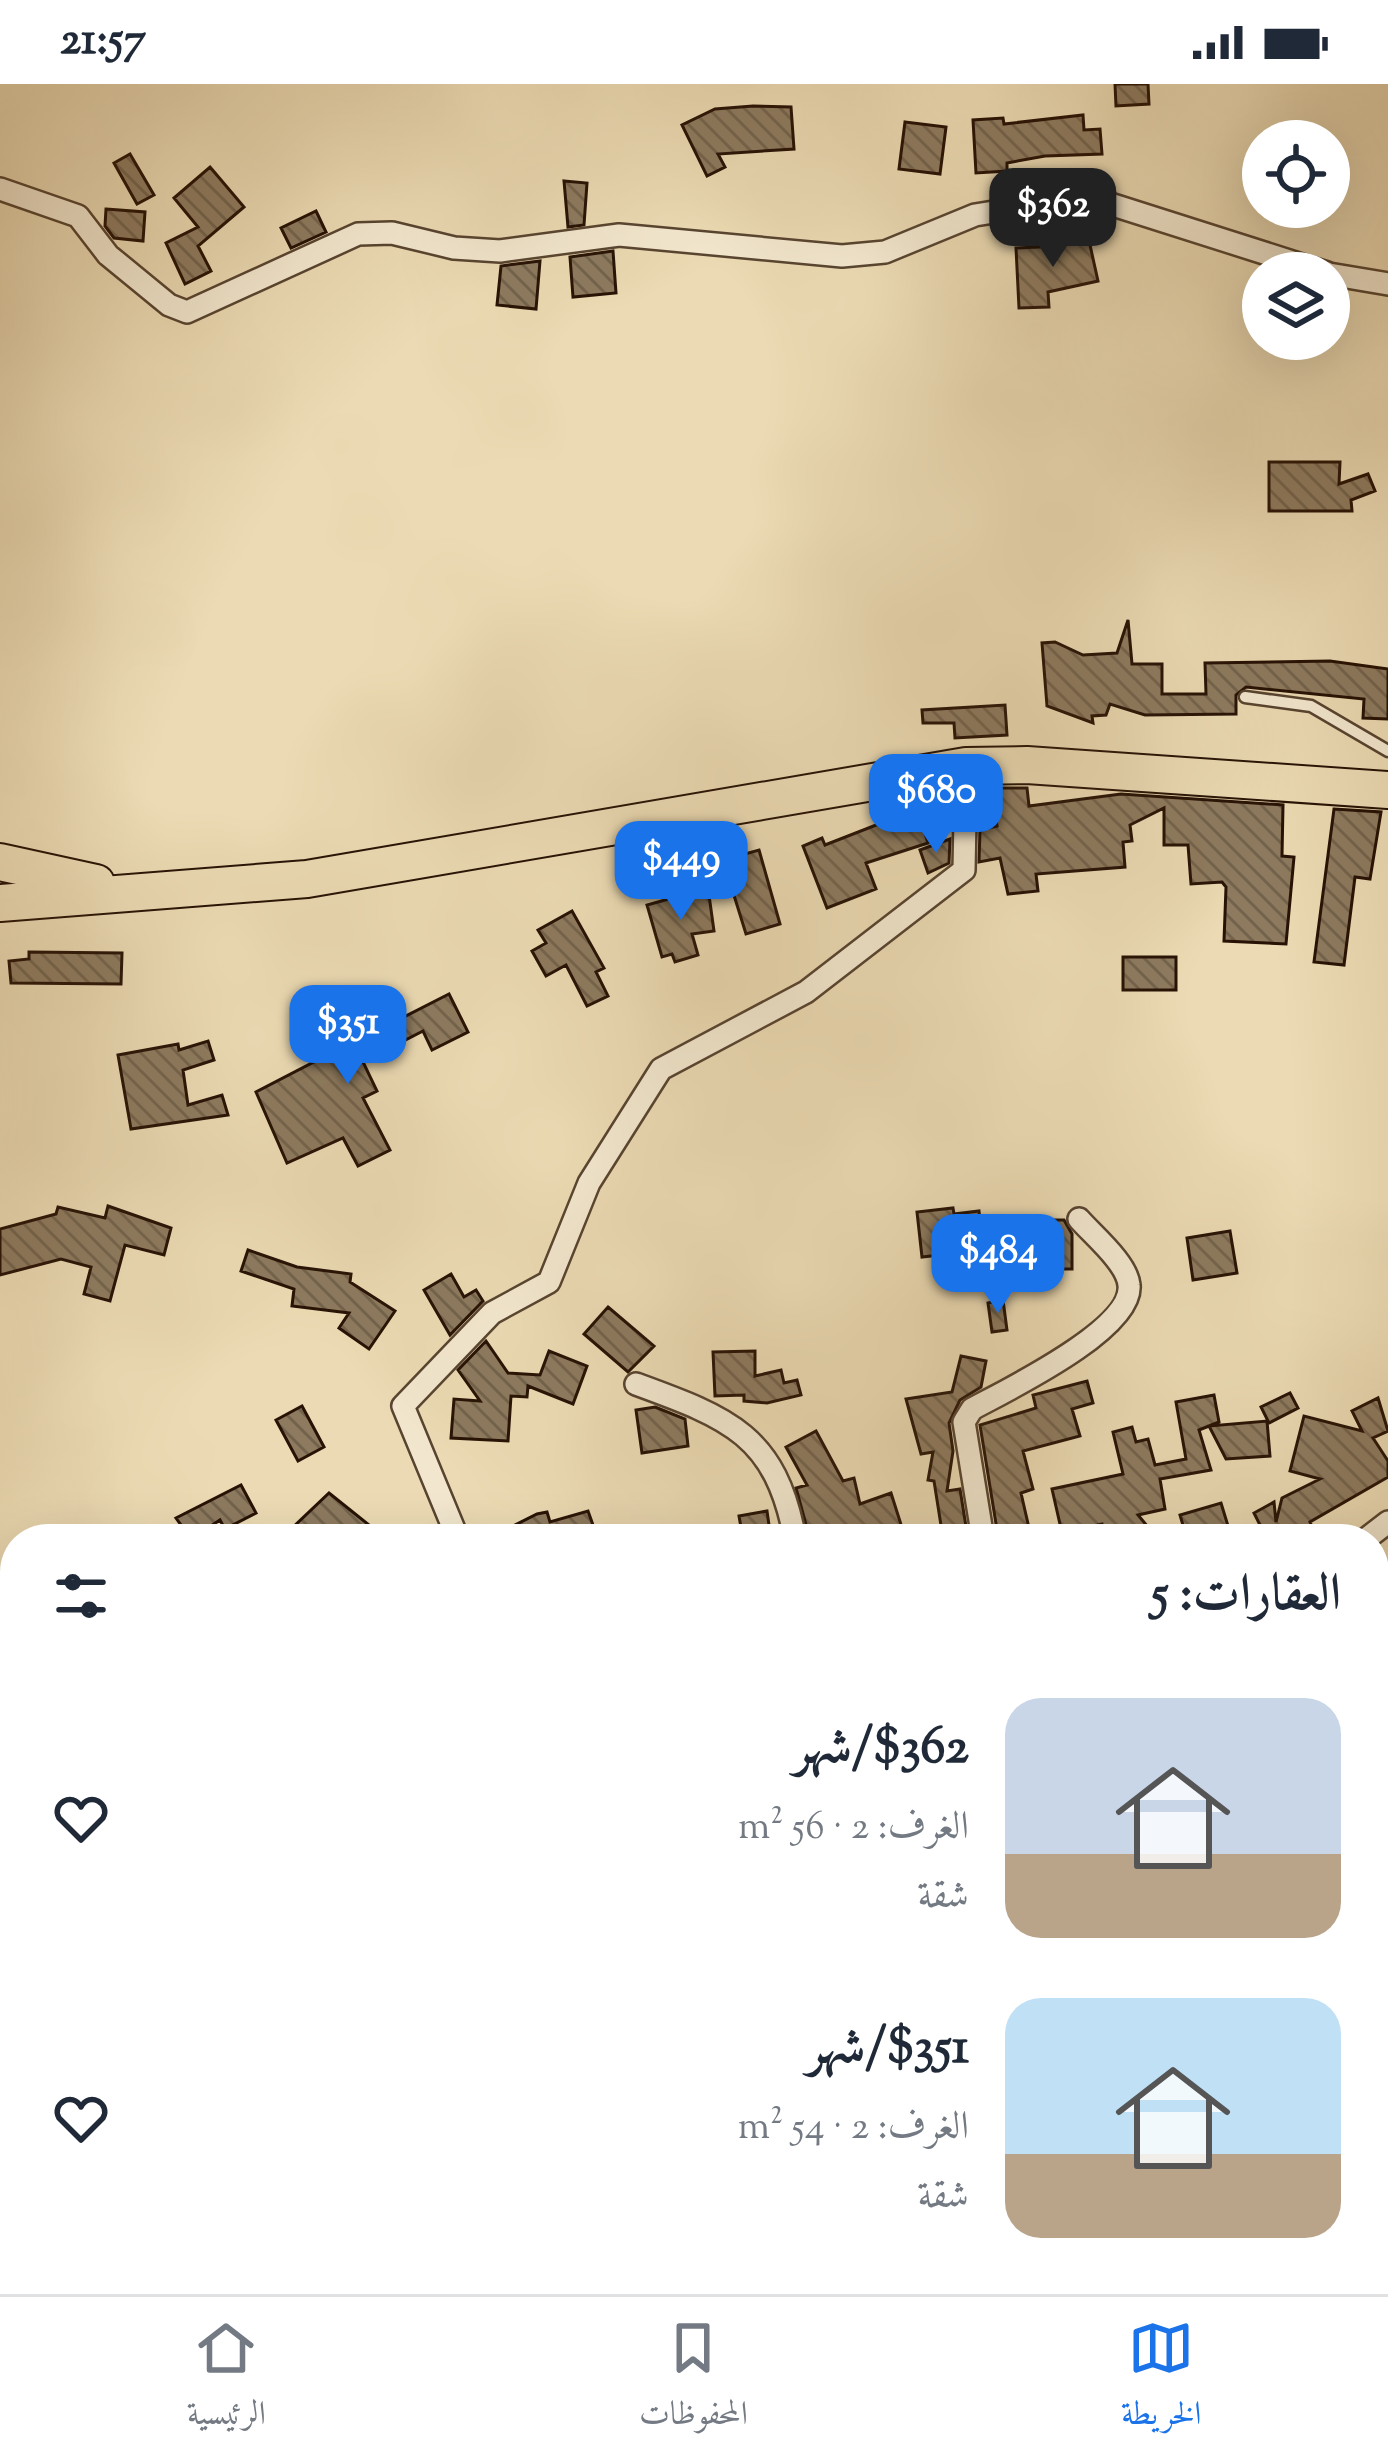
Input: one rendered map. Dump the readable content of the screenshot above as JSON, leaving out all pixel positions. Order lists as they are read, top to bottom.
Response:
{
  "page": {
    "status": "21:57",
    "price": [
      "$362",
      "$680",
      "$449",
      "$351",
      "$484"
    ],
    "heading": "العقارات: 5",
    "list": [
      {
        "name": "$362/شهر",
        "note": "الغرف: 2 · 56 m² · شقة"
      },
      {
        "name": "$351/شهر",
        "note": "الغرف: 2 · 54 m² · شقة"
      }
    ],
    "tabs": ["الخريطة", "المحفوظات", "الرئيسية"]
  }
}
